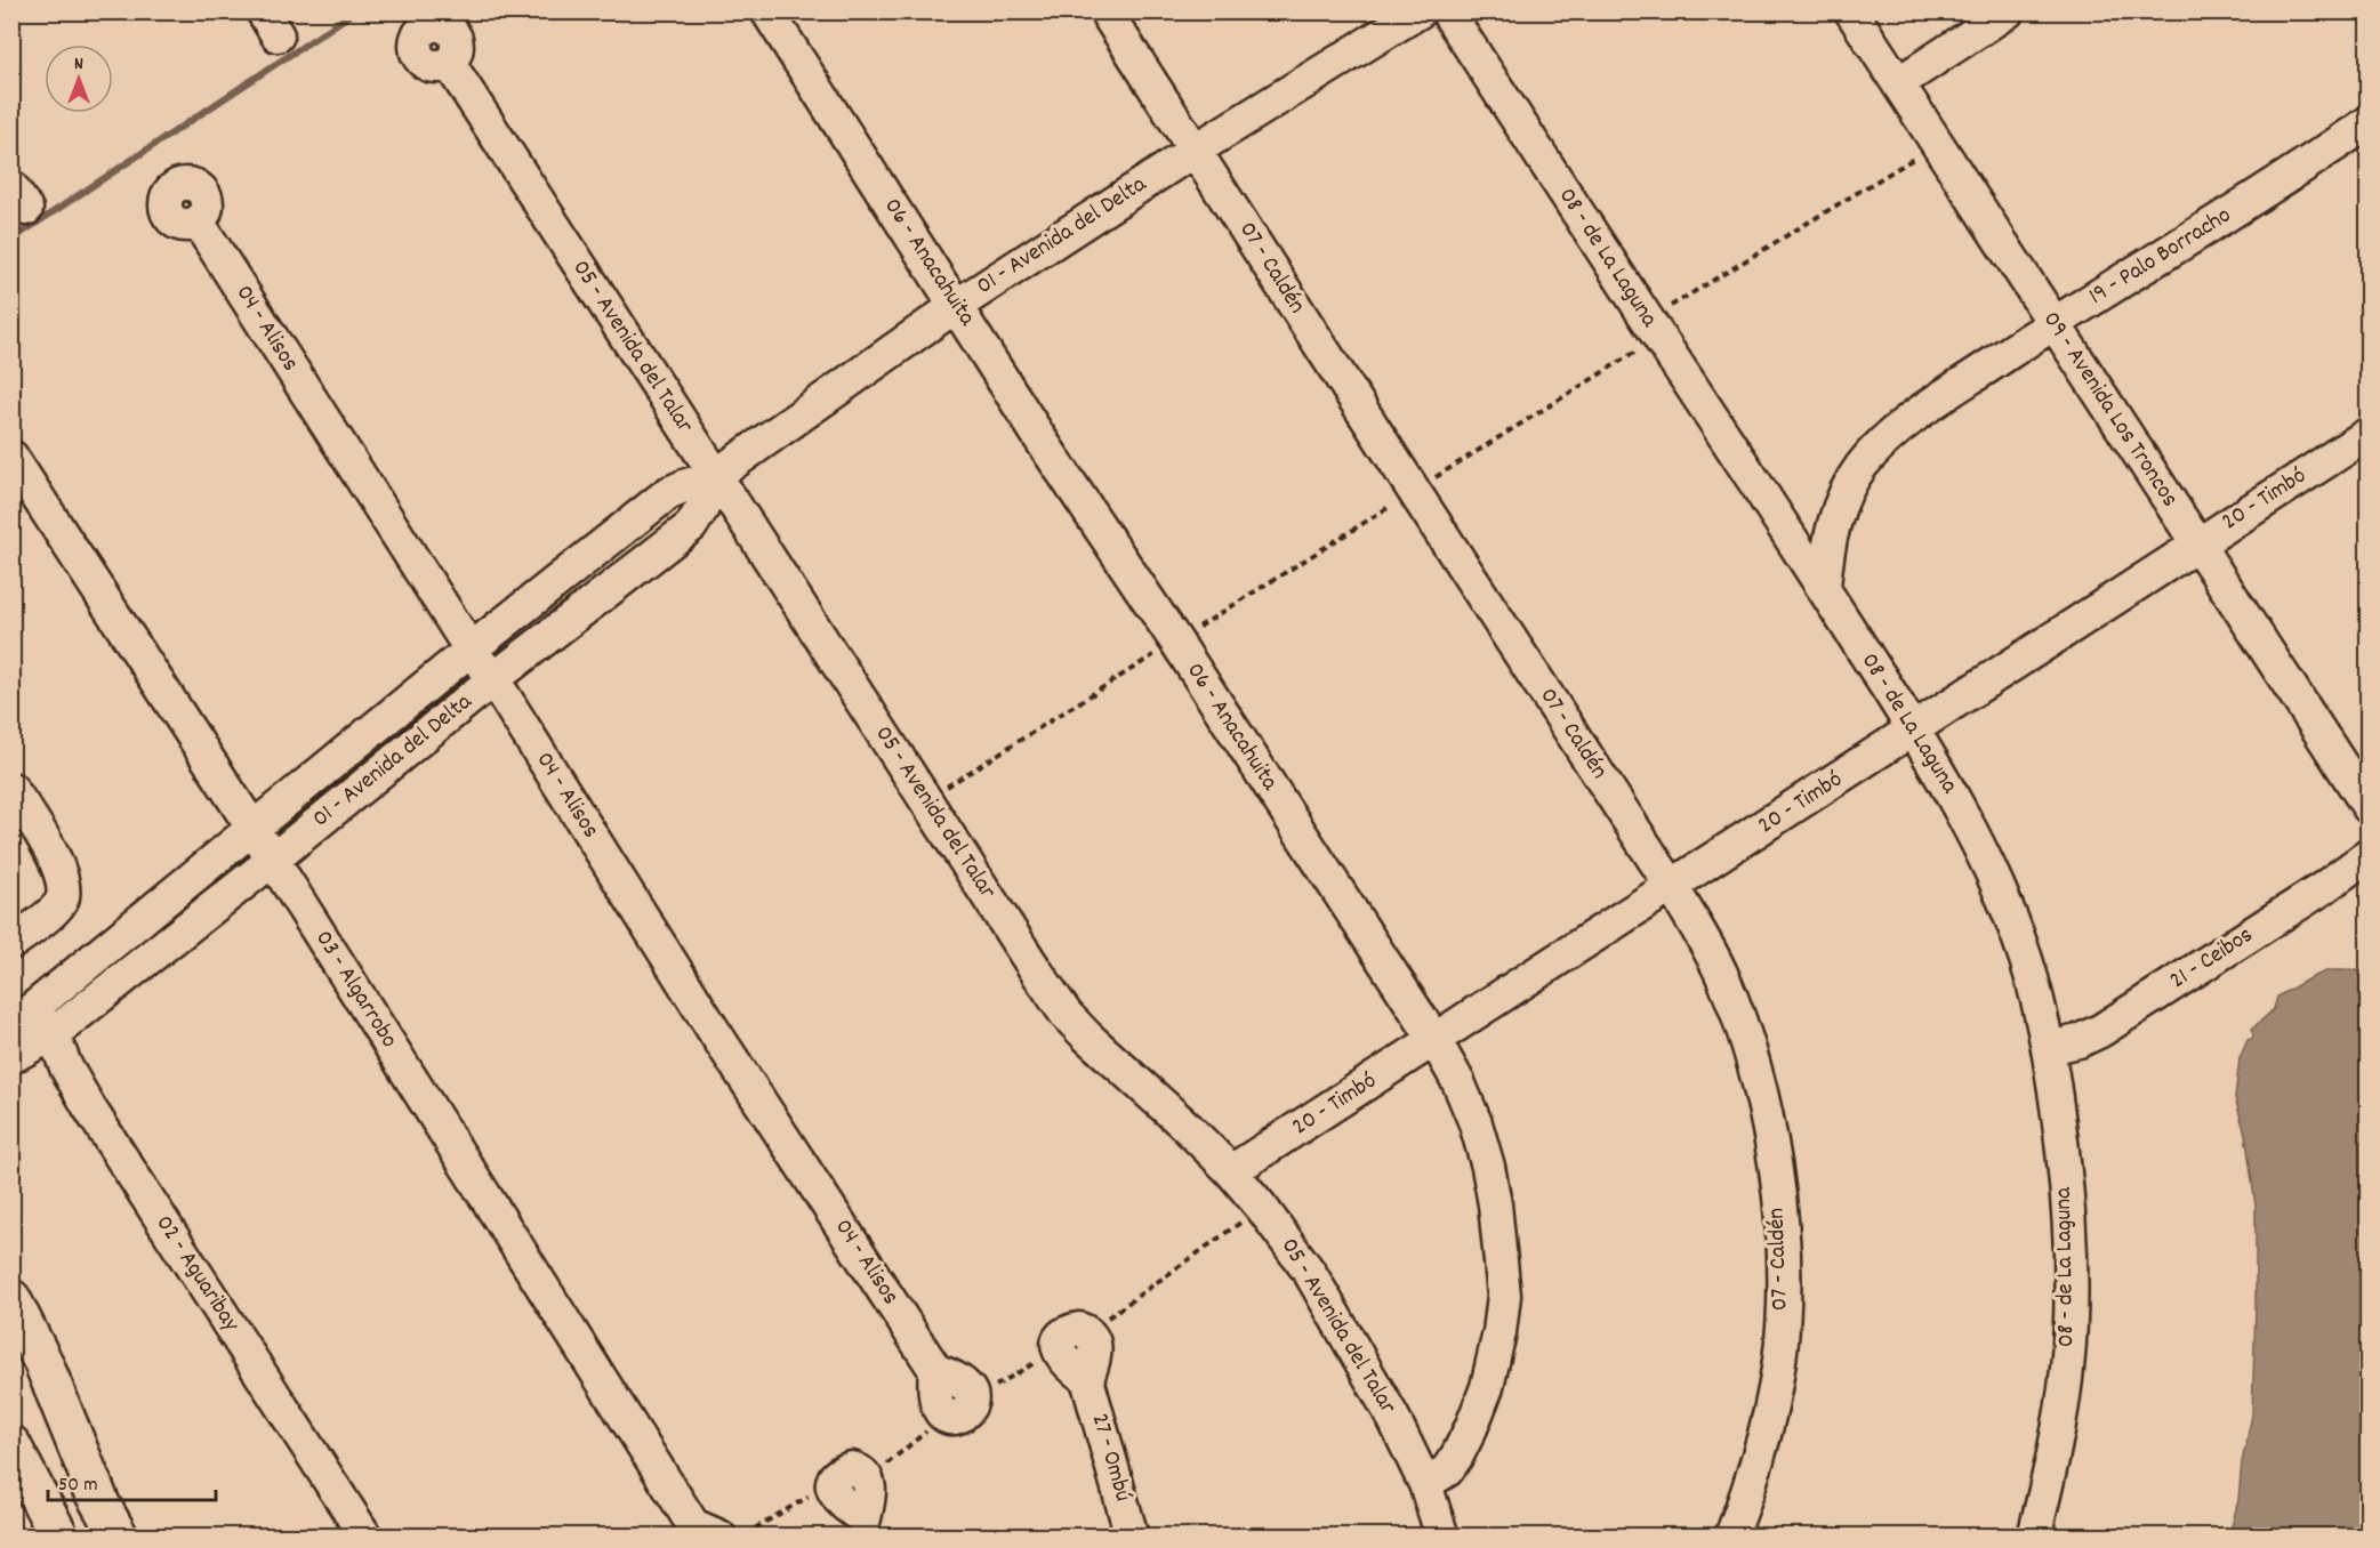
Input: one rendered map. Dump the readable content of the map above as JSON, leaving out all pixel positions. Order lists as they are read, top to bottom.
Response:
{
  "streets": {
    "street": [
      "01 - Avenida del Delta",
      "19 - Palo Borracho",
      "08 - de La Laguna",
      "06 - Anacahuita",
      "07 - Caldén",
      "04 - Alisos",
      "05 - Avenida del Talar",
      "09 - Avenida Los Troncos",
      "20 - Timbó",
      "21 - Ceibos",
      "03 - Algarrobo",
      "02 - Aguaribay",
      "27 - Ombú"
    ]
  },
  "crossings": [
    ["01 - Avenida del Delta", "06 - Anacahuita"],
    ["01 - Avenida del Delta", "07 - Caldén"],
    ["01 - Avenida del Delta", "04 - Alisos"],
    ["01 - Avenida del Delta", "05 - Avenida del Talar"],
    ["01 - Avenida del Delta", "03 - Algarrobo"],
    ["01 - Avenida del Delta", "02 - Aguaribay"],
    ["19 - Palo Borracho", "08 - de La Laguna"],
    ["19 - Palo Borracho", "09 - Avenida Los Troncos"],
    ["08 - de La Laguna", "20 - Timbó"],
    ["08 - de La Laguna", "21 - Ceibos"],
    ["06 - Anacahuita", "05 - Avenida del Talar"],
    ["06 - Anacahuita", "20 - Timbó"],
    ["07 - Caldén", "20 - Timbó"],
    ["05 - Avenida del Talar", "20 - Timbó"],
    ["09 - Avenida Los Troncos", "20 - Timbó"]
  ],
  "scale_bar": "50 m",
  "north": "top"
}
